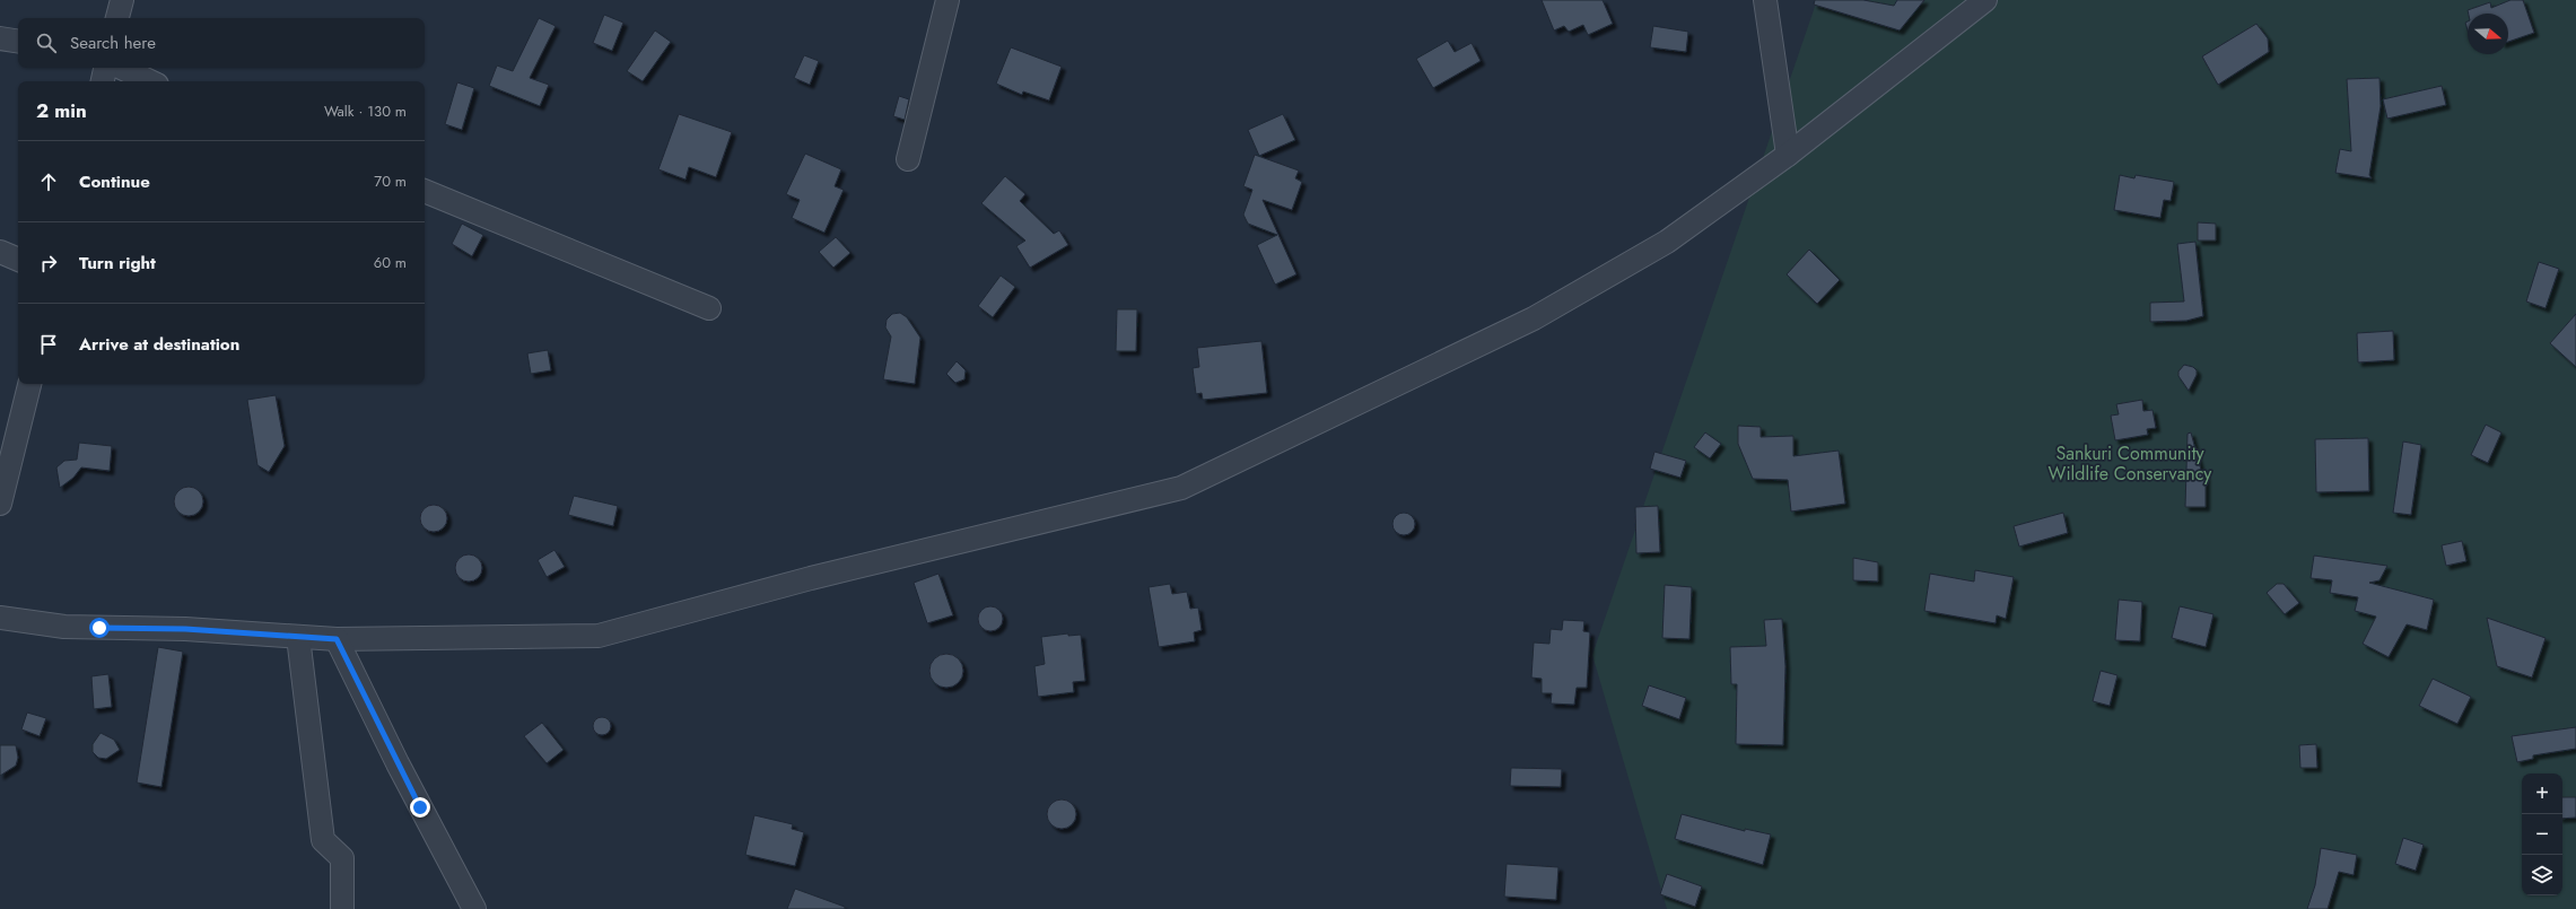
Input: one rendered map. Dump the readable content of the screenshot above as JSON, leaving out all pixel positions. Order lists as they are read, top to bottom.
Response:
{
  "parks": ["Sankuri Community Wildlife Conservancy"],
  "north": "right",
  "page": {
    "search": "Search here",
    "heading": ["2 min", "Walk · 130 m"],
    "list": [
      ["Continue", "70 m"],
      ["Turn right", "60 m"],
      "Arrive at destination"
    ],
    "map_buttons": ["+", "−"]
  }
}
